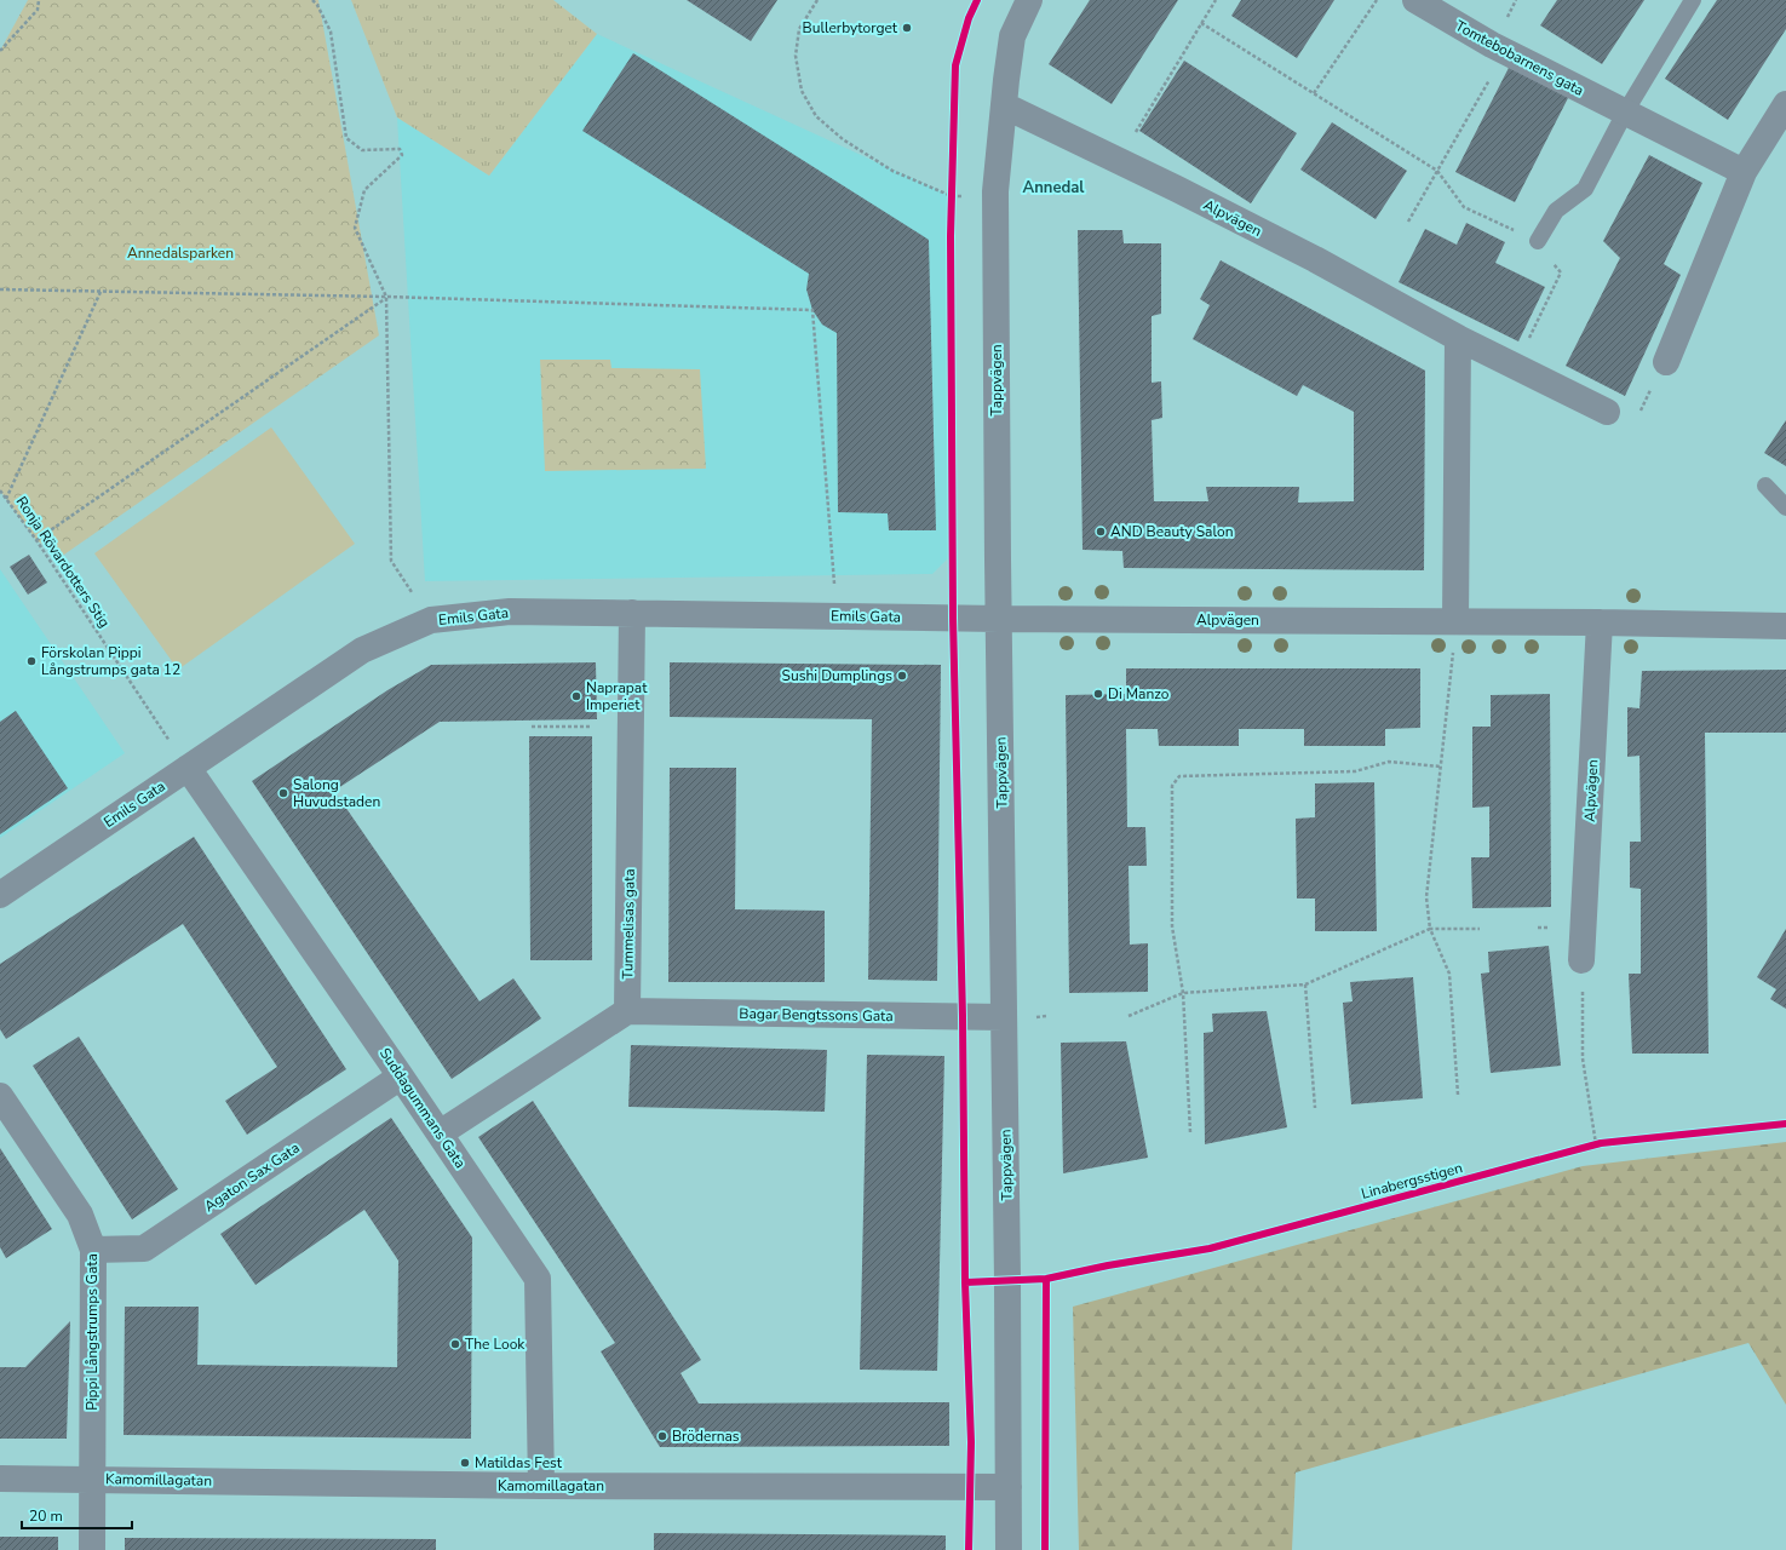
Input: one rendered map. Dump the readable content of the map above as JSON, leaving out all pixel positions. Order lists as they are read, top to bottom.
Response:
{
  "streets": {
    "street": [
      "Tomtebobarnens gata",
      "Alpvägen",
      "Tappvägen",
      "Emils Gata",
      "Tummelisas gata",
      "Bagar Bengtssons Gata",
      "Suddagummans Gata",
      "Agaton Sax Gata",
      "Pippi Långstrumps Gata",
      "Kamomillagatan"
    ],
    "path": ["Ronja Rövardotters Stig"],
    "cycle path": ["Linabergsstigen"]
  },
  "crossings": [
    ["Alpvägen", "Tappvägen"],
    ["Alpvägen", "Emils Gata"],
    ["Tappvägen", "Emils Gata"],
    ["Tappvägen", "Bagar Bengtssons Gata"],
    ["Tappvägen", "Kamomillagatan"],
    ["Ronja Rövardotters Stig", "Emils Gata"],
    ["Ronja Rövardotters Stig", "Suddagummans Gata"],
    ["Emils Gata", "Tummelisas gata"],
    ["Emils Gata", "Suddagummans Gata"],
    ["Tummelisas gata", "Bagar Bengtssons Gata"],
    ["Suddagummans Gata", "Agaton Sax Gata"],
    ["Suddagummans Gata", "Kamomillagatan"],
    ["Agaton Sax Gata", "Pippi Långstrumps Gata"],
    ["Pippi Långstrumps Gata", "Kamomillagatan"]
  ],
  "districts": ["Annedal"],
  "parks": ["Annedalsparken"],
  "places": [
    "Bullerbytorget",
    "AND Beauty Salon",
    "Förskolan Pippi Långstrumps gata 12",
    "Sushi Dumplings",
    "Di Manzo",
    "Naprapat Imperiet",
    "Salong Huvudstaden",
    "The Look",
    "Brödernas",
    "Matildas Fest"
  ],
  "scale_bar": "20 m"
}
